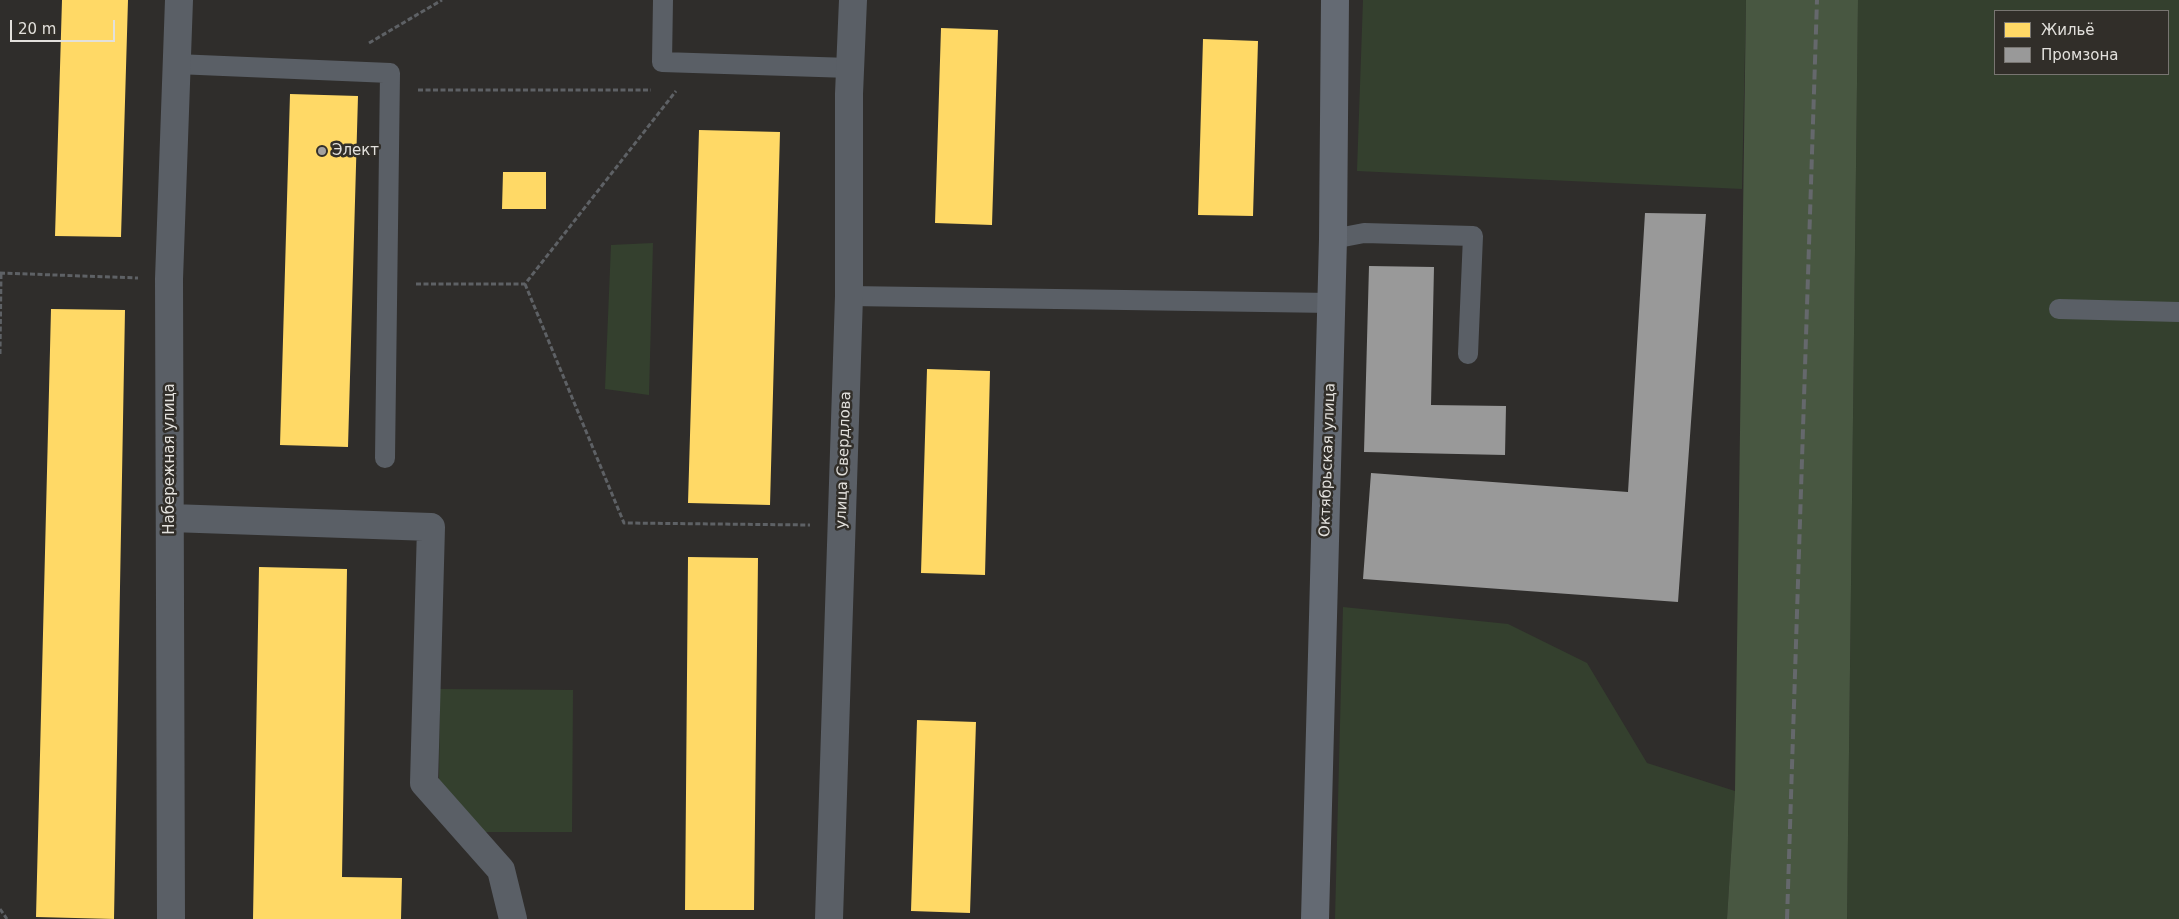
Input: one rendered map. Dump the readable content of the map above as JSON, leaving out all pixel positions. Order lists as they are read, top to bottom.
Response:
{
  "streets": {
    "street": ["Набережная улица", "улица Свердлова", "Октябрьская улица"]
  },
  "places": ["Элект"],
  "legend": ["Жильё", "Промзона"],
  "scale_bar": "20 m"
}
